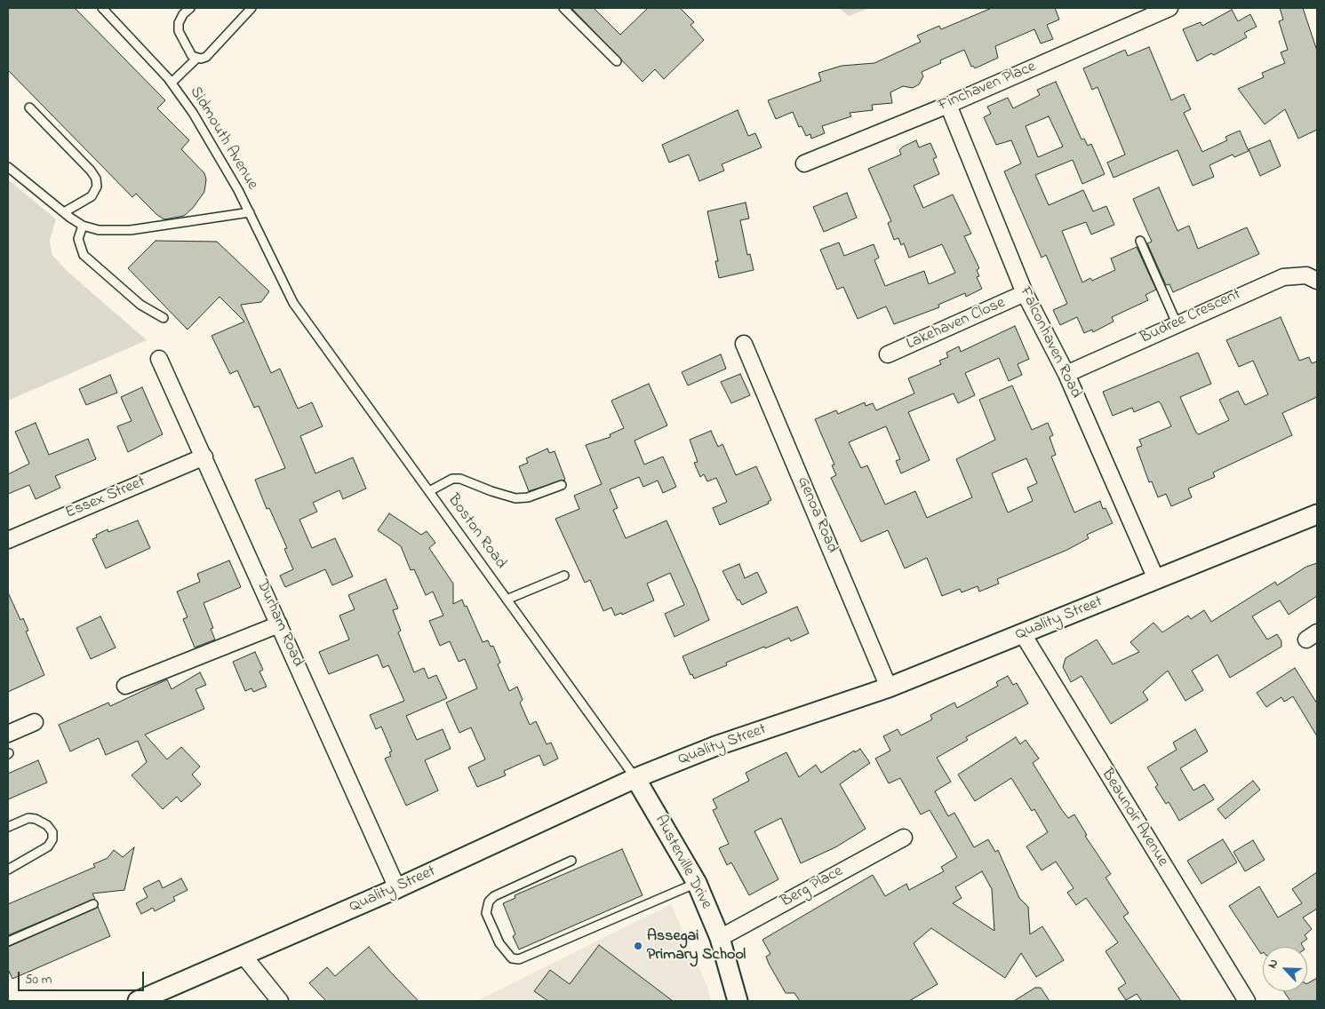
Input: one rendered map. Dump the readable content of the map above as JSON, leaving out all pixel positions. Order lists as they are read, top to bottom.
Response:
{
  "streets": {
    "street": [
      "Finchaven Place",
      "Budree Crescent",
      "Lakehaven Close",
      "Falconhaven Road",
      "Essex Street",
      "Genoa Road",
      "Quality Street",
      "Durham Road",
      "Beaunoir Avenue",
      "Austerville Drive",
      "Berg Place"
    ],
    "lane": ["Sidmouth Avenue", "Boston Road"]
  },
  "crossings": [
    ["Finchaven Place", "Falconhaven Road"],
    ["Sidmouth Avenue", "Boston Road"],
    ["Budree Crescent", "Falconhaven Road"],
    ["Lakehaven Close", "Falconhaven Road"],
    ["Falconhaven Road", "Quality Street"],
    ["Essex Street", "Durham Road"],
    ["Genoa Road", "Quality Street"],
    ["Boston Road", "Quality Street"],
    ["Boston Road", "Austerville Drive"],
    ["Quality Street", "Durham Road"],
    ["Quality Street", "Beaunoir Avenue"],
    ["Quality Street", "Austerville Drive"],
    ["Austerville Drive", "Berg Place"]
  ],
  "places": ["Assegai Primary School"],
  "scale_bar": "50 m",
  "north": "top left"
}
